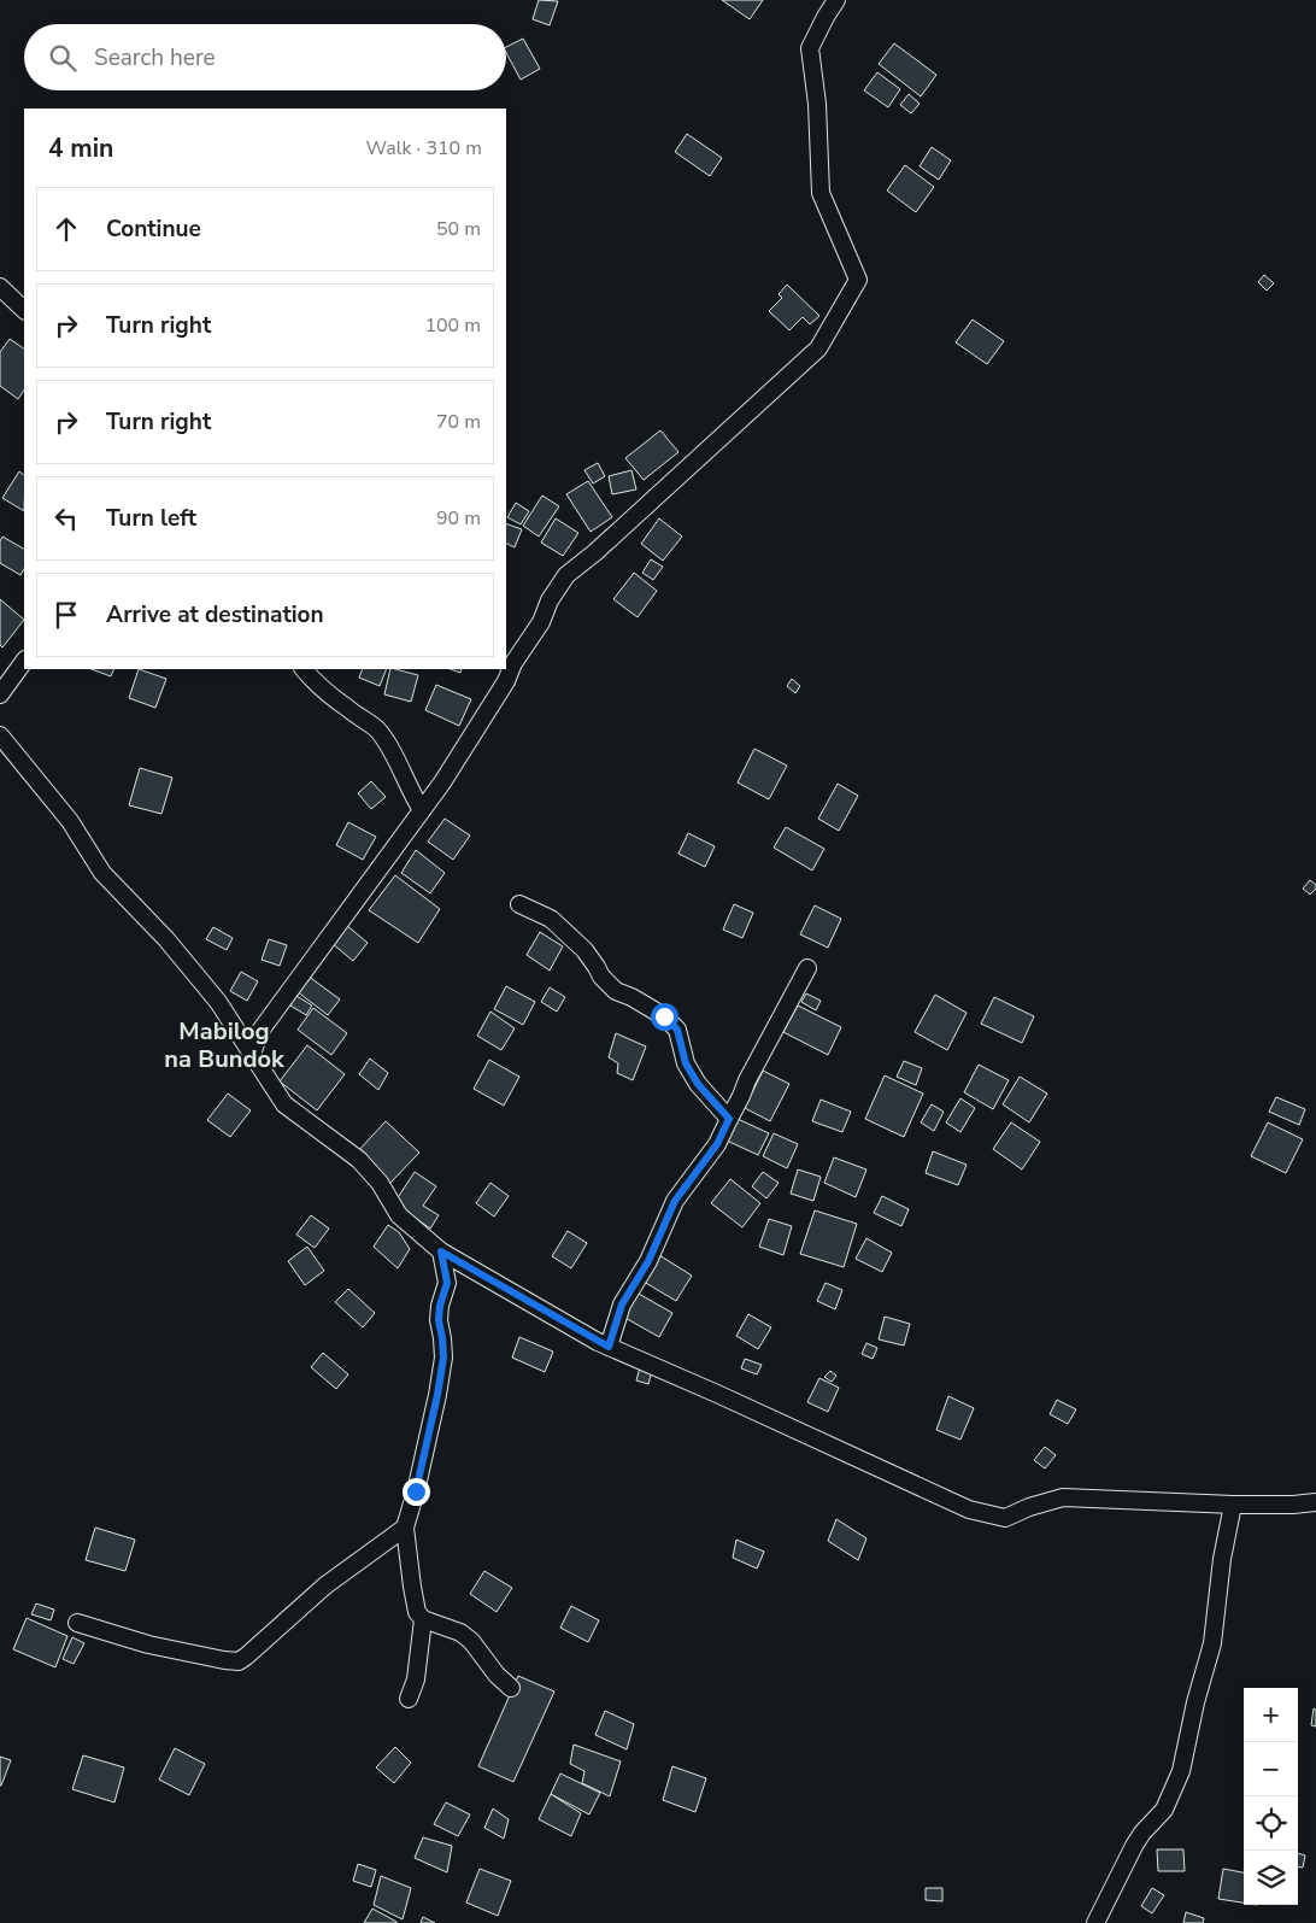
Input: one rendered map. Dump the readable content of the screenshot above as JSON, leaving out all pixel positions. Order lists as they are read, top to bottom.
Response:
{
  "districts": ["Mabilog na Bundok"],
  "page": {
    "search": "Search here",
    "heading": ["4 min", "Walk · 310 m"],
    "list": [
      ["Continue", "50 m"],
      ["Turn right", "100 m"],
      ["Turn right", "70 m"],
      ["Turn left", "90 m"],
      "Arrive at destination"
    ],
    "map_buttons": ["+", "−"]
  }
}
